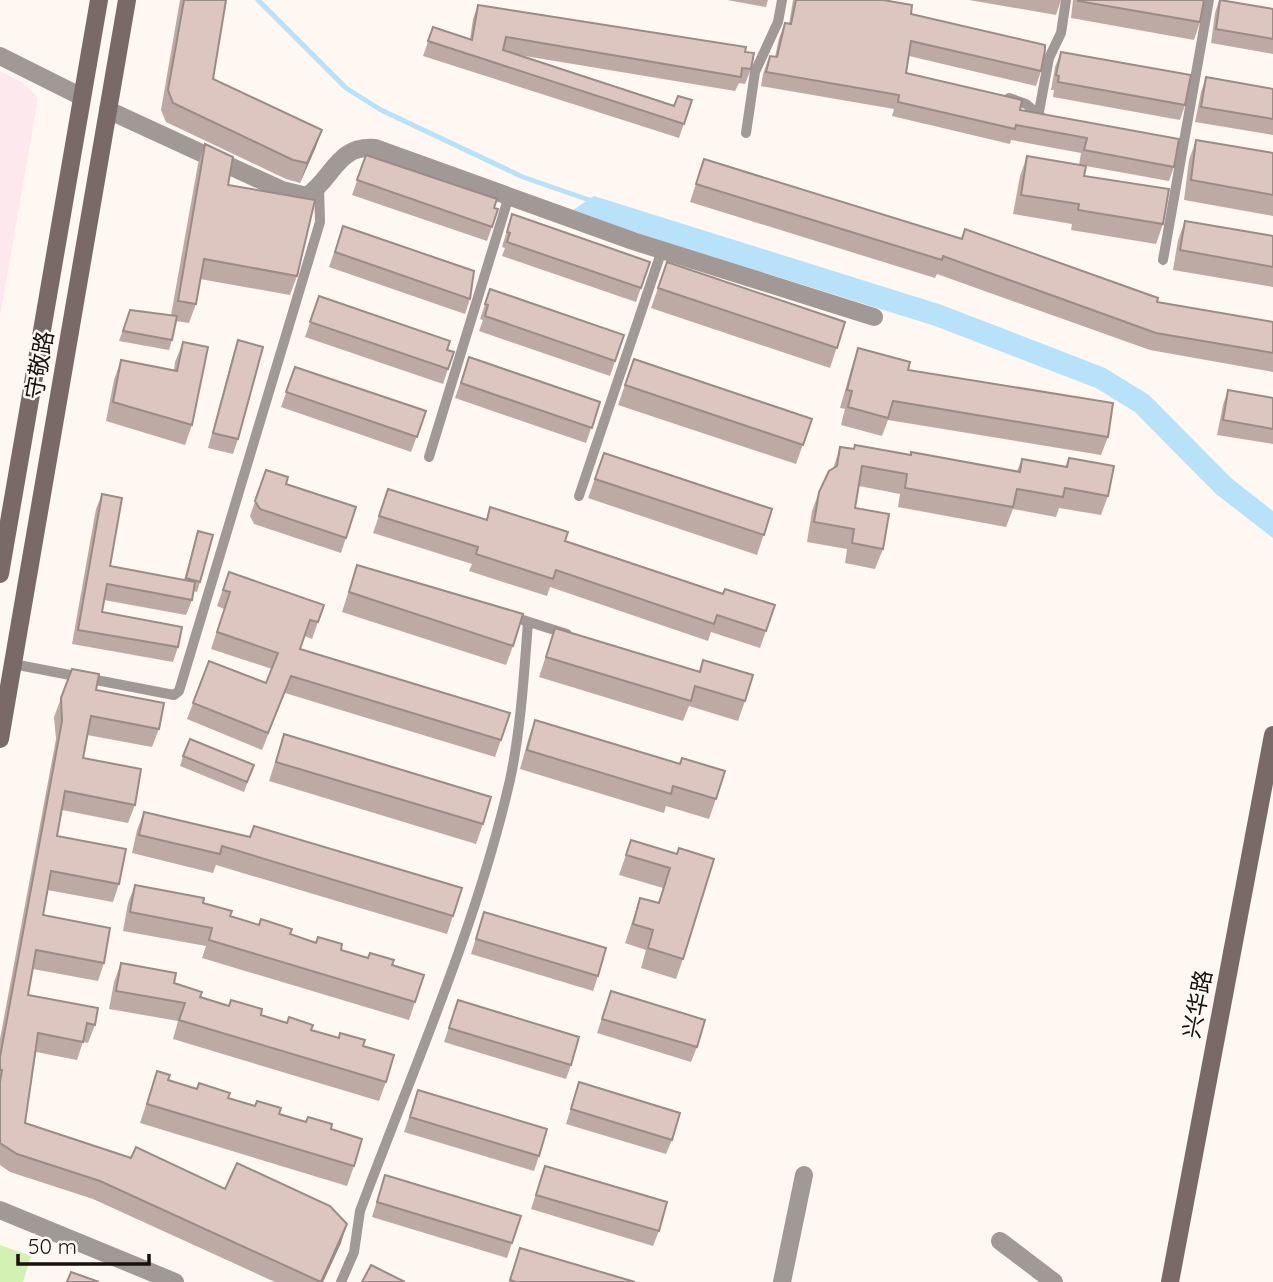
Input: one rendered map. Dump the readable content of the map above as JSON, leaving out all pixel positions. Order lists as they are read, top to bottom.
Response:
{
  "streets": {
    "main road": ["守敬路", "兴华路"]
  },
  "scale_bar": "50 m"
}
